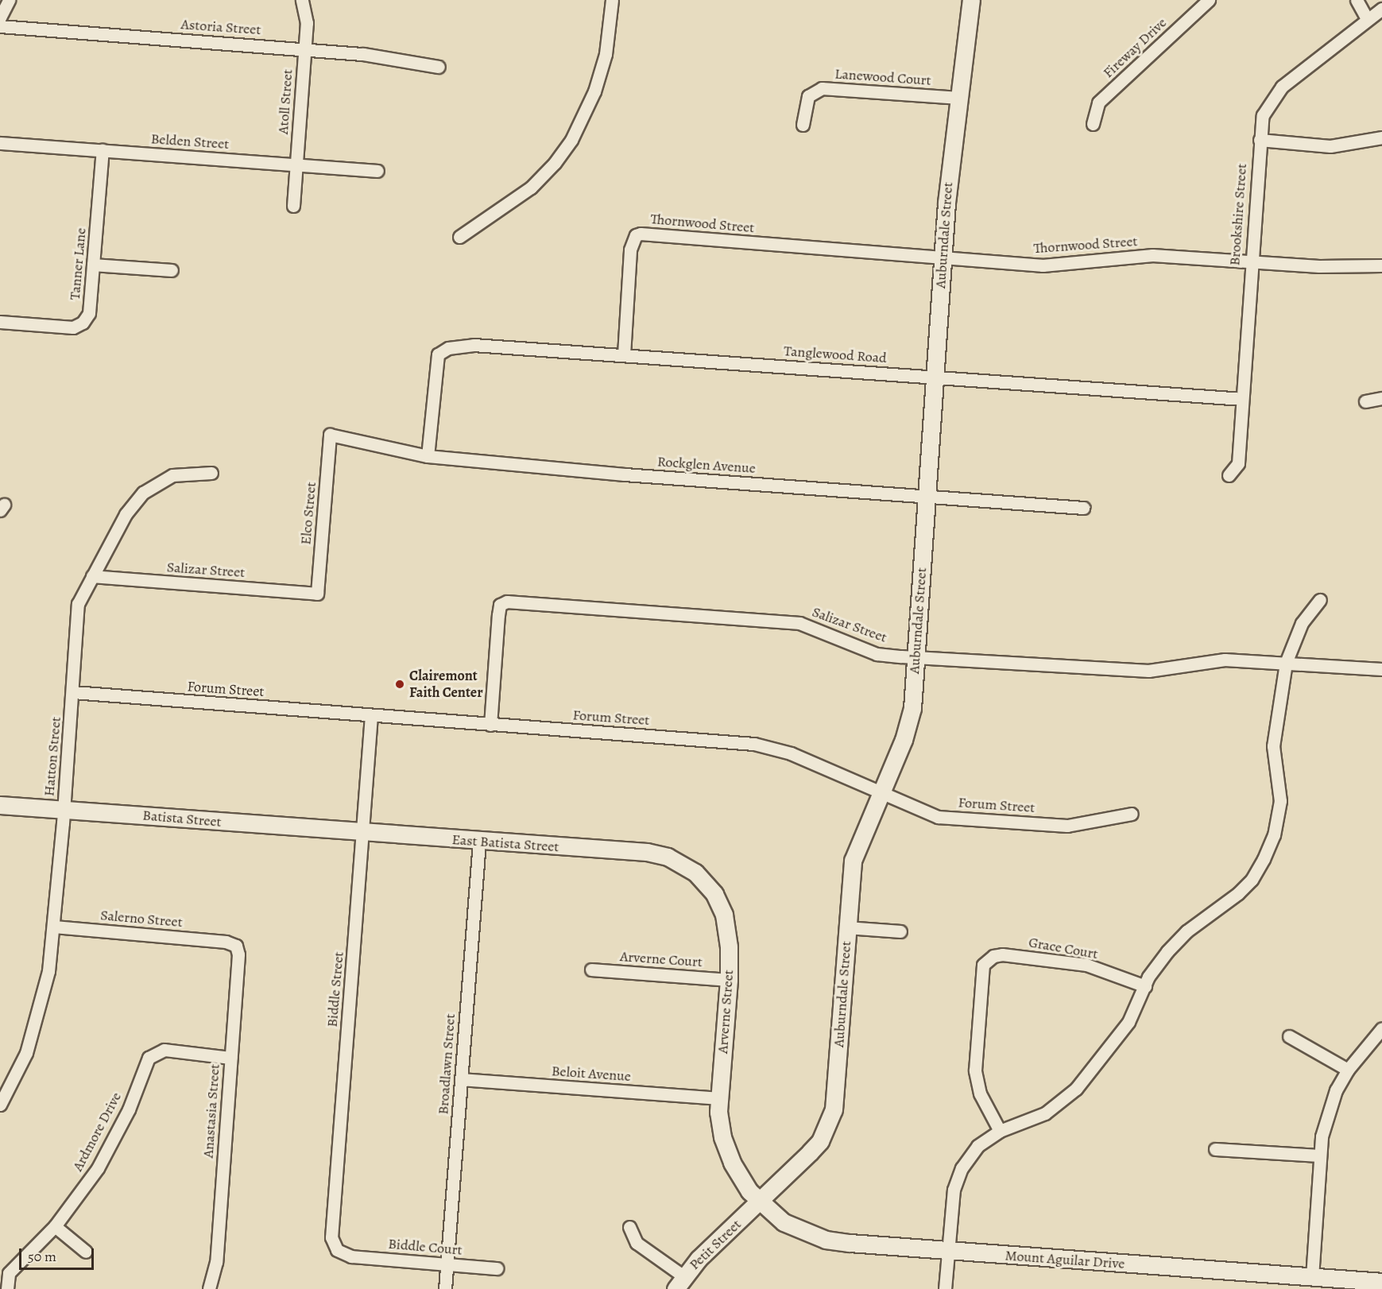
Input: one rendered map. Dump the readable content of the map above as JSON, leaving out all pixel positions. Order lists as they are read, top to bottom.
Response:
{
  "streets": {
    "street": [
      "Astoria Street",
      "Fireway Drive",
      "Lanewood Court",
      "Atoll Street",
      "Belden Street",
      "Brookshire Street",
      "Thornwood Street",
      "Auburndale Street",
      "Tanner Lane",
      "Tanglewood Road",
      "Rockglen Avenue",
      "Elco Street",
      "Salizar Street",
      "Forum Street",
      "Hatton Street",
      "Batista Street",
      "East Batista Street",
      "Salerno Street",
      "Grace Court",
      "Arverne Court",
      "Biddle Street",
      "Arverne Street",
      "Broadlawn Street",
      "Beloit Avenue",
      "Anastasia Street",
      "Ardmore Drive",
      "Petit Street",
      "Biddle Court",
      "Mount Aguilar Drive"
    ]
  },
  "crossings": [
    ["Astoria Street", "Atoll Street"],
    ["Lanewood Court", "Auburndale Street"],
    ["Atoll Street", "Belden Street"],
    ["Belden Street", "Tanner Lane"],
    ["Brookshire Street", "Thornwood Street"],
    ["Brookshire Street", "Tanglewood Road"],
    ["Thornwood Street", "Auburndale Street"],
    ["Thornwood Street", "Tanglewood Road"],
    ["Auburndale Street", "Tanglewood Road"],
    ["Auburndale Street", "Rockglen Avenue"],
    ["Auburndale Street", "Salizar Street"],
    ["Auburndale Street", "Forum Street"],
    ["Auburndale Street", "Arverne Street"],
    ["Auburndale Street", "Petit Street"],
    ["Auburndale Street", "Mount Aguilar Drive"],
    ["Tanglewood Road", "Rockglen Avenue"],
    ["Rockglen Avenue", "Elco Street"],
    ["Elco Street", "Salizar Street"],
    ["Salizar Street", "Forum Street"],
    ["Salizar Street", "Hatton Street"],
    ["Forum Street", "Hatton Street"],
    ["Forum Street", "Biddle Street"],
    ["Hatton Street", "Batista Street"],
    ["Hatton Street", "Salerno Street"],
    ["Batista Street", "East Batista Street"],
    ["Batista Street", "Biddle Street"],
    ["East Batista Street", "Biddle Street"],
    ["East Batista Street", "Arverne Street"],
    ["East Batista Street", "Broadlawn Street"],
    ["Salerno Street", "Anastasia Street"],
    ["Arverne Court", "Arverne Street"],
    ["Biddle Street", "Biddle Court"],
    ["Arverne Street", "Beloit Avenue"],
    ["Arverne Street", "Petit Street"],
    ["Arverne Street", "Mount Aguilar Drive"],
    ["Broadlawn Street", "Beloit Avenue"],
    ["Broadlawn Street", "Biddle Court"],
    ["Anastasia Street", "Ardmore Drive"],
    ["Petit Street", "Mount Aguilar Drive"]
  ],
  "places": ["Clairemont Faith Center"],
  "scale_bar": "50 m"
}
